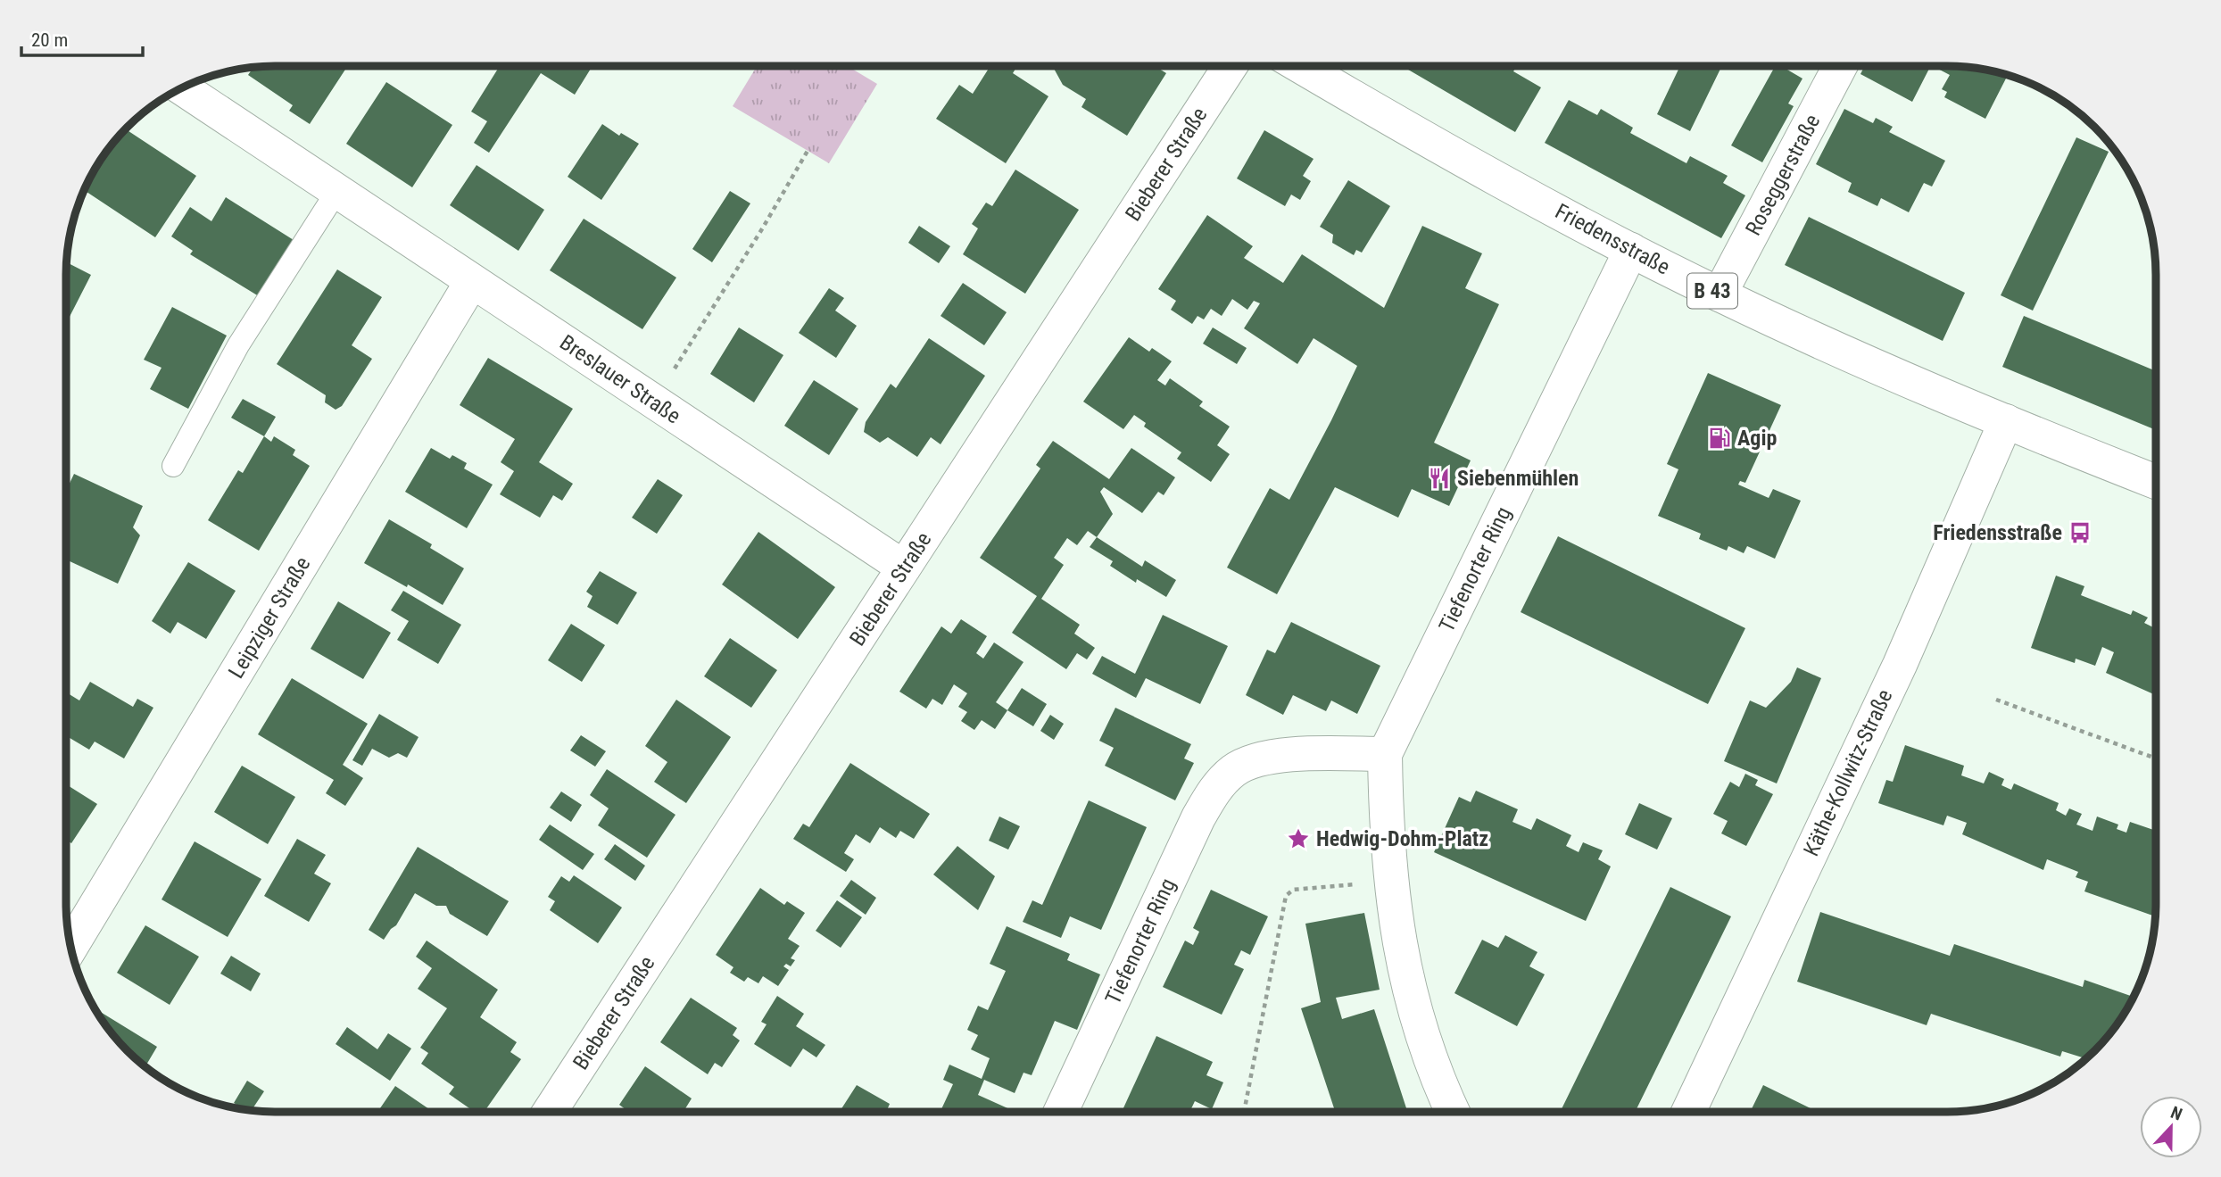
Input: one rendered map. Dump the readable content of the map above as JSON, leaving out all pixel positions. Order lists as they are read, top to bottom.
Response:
{
  "streets": {
    "street": [
      "Bieberer Straße",
      "Roseggerstraße",
      "Friedensstraße",
      "B 43",
      "Breslauer Straße",
      "Tiefenorter Ring",
      "Leipziger Straße",
      "Käthe-Kollwitz-Straße"
    ]
  },
  "crossings": [
    ["Bieberer Straße", "Breslauer Straße"],
    ["Roseggerstraße", "Friedensstraße"],
    ["Friedensstraße", "Tiefenorter Ring"],
    ["Friedensstraße", "Käthe-Kollwitz-Straße"],
    ["Breslauer Straße", "Leipziger Straße"]
  ],
  "places": {
    "fuel station": ["Agip"],
    "restaurant": ["Siebenmühlen"],
    "bus stop": ["Friedensstraße"],
    "place": ["Hedwig-Dohm-Platz"]
  },
  "scale_bar": "20 m",
  "north": "top"
}
